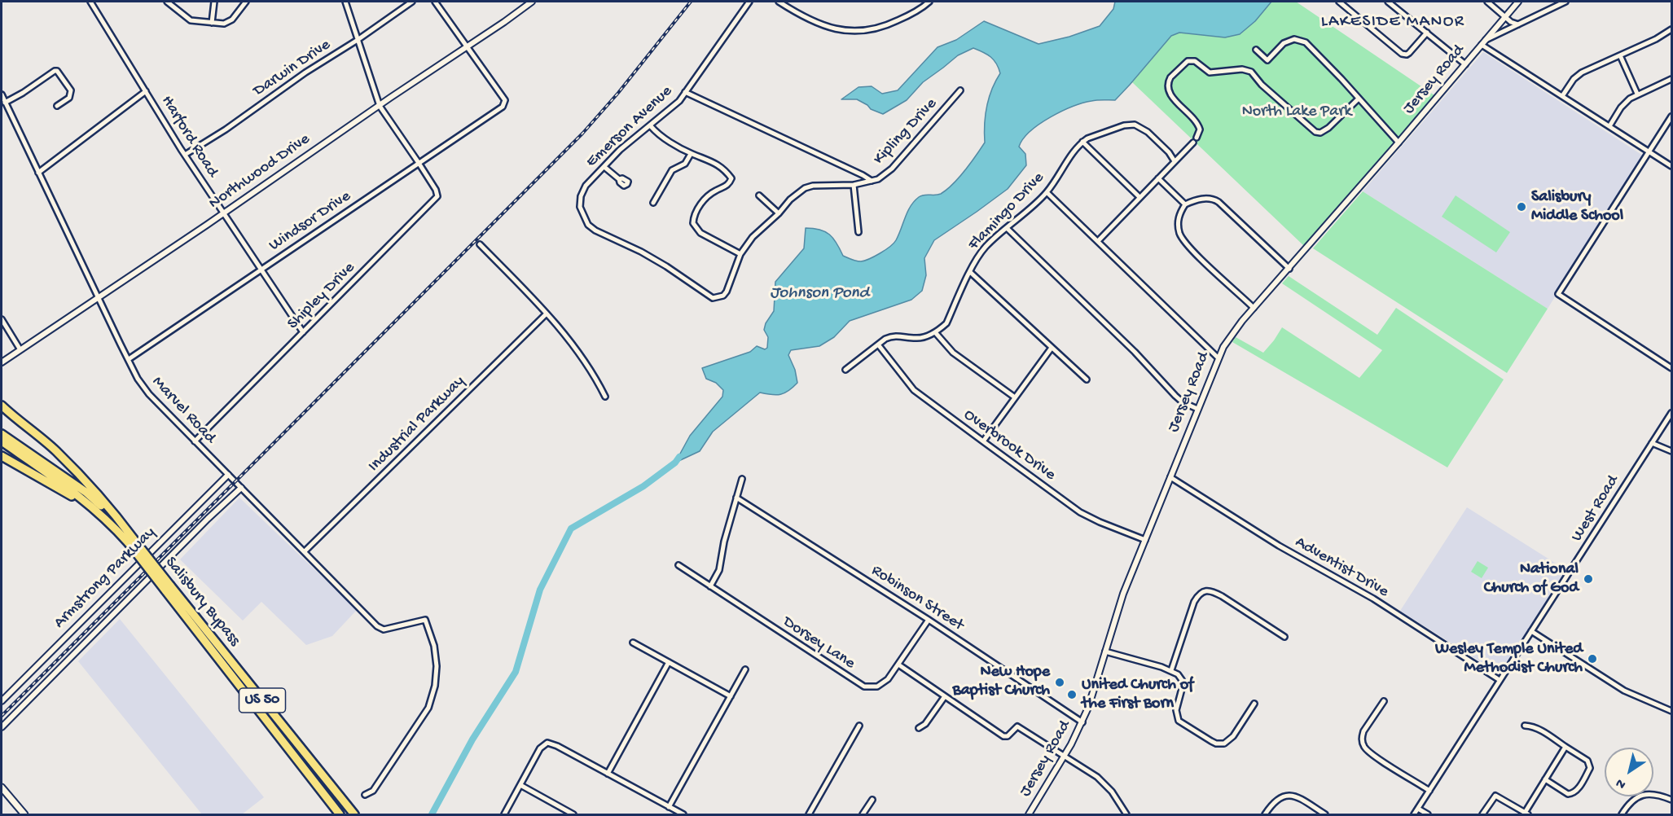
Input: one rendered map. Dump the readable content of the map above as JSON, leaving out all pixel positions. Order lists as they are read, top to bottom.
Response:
{
  "streets": {
    "highway": ["Salisbury Bypass", "US 50"],
    "street": [
      "Darwin Drive",
      "Jersey Road",
      "Emerson Avenue",
      "Kipling Drive",
      "Harford Road",
      "Northwood Drive",
      "Flamingo Drive",
      "Windsor Drive",
      "Shipley Drive",
      "Marvel Road",
      "Industrial Parkway",
      "Overbrook Drive",
      "West Road",
      "Adventist Drive",
      "Armstrong Parkway",
      "Robinson Street",
      "Dorsey Lane"
    ]
  },
  "crossings": [
    ["Darwin Drive", "Harford Road"],
    ["Darwin Drive", "Shipley Drive"],
    ["Jersey Road", "Overbrook Drive"],
    ["Jersey Road", "Adventist Drive"],
    ["Jersey Road", "Robinson Street"],
    ["Emerson Avenue", "Kipling Drive"],
    ["Harford Road", "Northwood Drive"],
    ["Harford Road", "Windsor Drive"],
    ["Harford Road", "Shipley Drive"],
    ["Northwood Drive", "Windsor Drive"],
    ["Northwood Drive", "Shipley Drive"],
    ["Northwood Drive", "Marvel Road"],
    ["Windsor Drive", "Shipley Drive"],
    ["Windsor Drive", "Marvel Road"],
    ["Shipley Drive", "Marvel Road"],
    ["Marvel Road", "Industrial Parkway"],
    ["Marvel Road", "Armstrong Parkway"],
    ["West Road", "Adventist Drive"],
    ["Robinson Street", "Dorsey Lane"]
  ],
  "districts": ["LAKESIDE MANOR"],
  "water": ["Johnson Pond"],
  "parks": ["North Lake Park"],
  "places": [
    "Salisbury Middle School",
    "National Church of God",
    "Wesley Temple United Methodist Church",
    "New Hope Baptist Church",
    "United Church of the First Born"
  ],
  "north": "bottom left"
}
